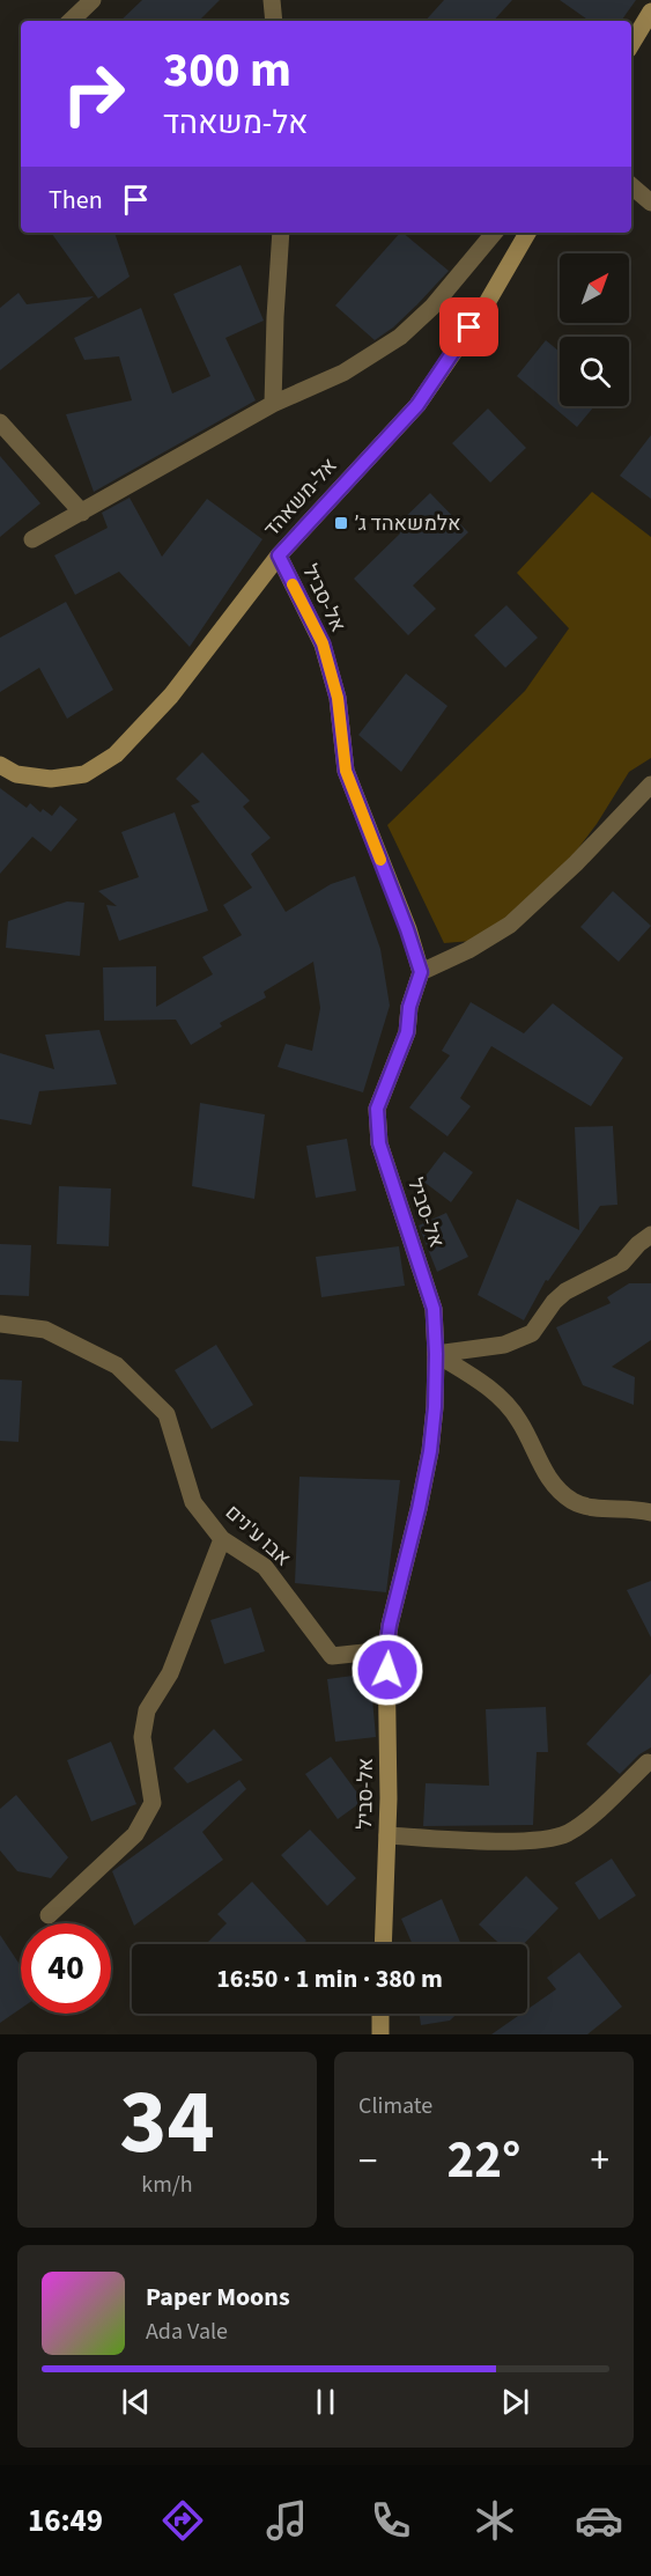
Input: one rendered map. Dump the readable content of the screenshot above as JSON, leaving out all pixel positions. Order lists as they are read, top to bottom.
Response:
{
  "streets": {
    "street": ["אל-משאהד", "אל-סביל", "אבו ע'נים"]
  },
  "crossings": [
    ["אל-משאהד", "אל-סביל"],
    ["אל-סביל", "אבו ע'נים"]
  ],
  "places": {
    "transit": ["אלמשאהד ג׳"]
  },
  "north": "top right",
  "page": {
    "turn": ["300 m", "אל-משאהד"],
    "then": "Then",
    "limit": "40",
    "trip": "16:50 · 1 min · 380 m",
    "tile": [
      ["34", "km/h"],
      "Climate"
    ],
    "heat": ["−", "22°", "+"],
    "song": ["Paper Moons", "Ada Vale"],
    "tabs": "16:49"
  }
}
